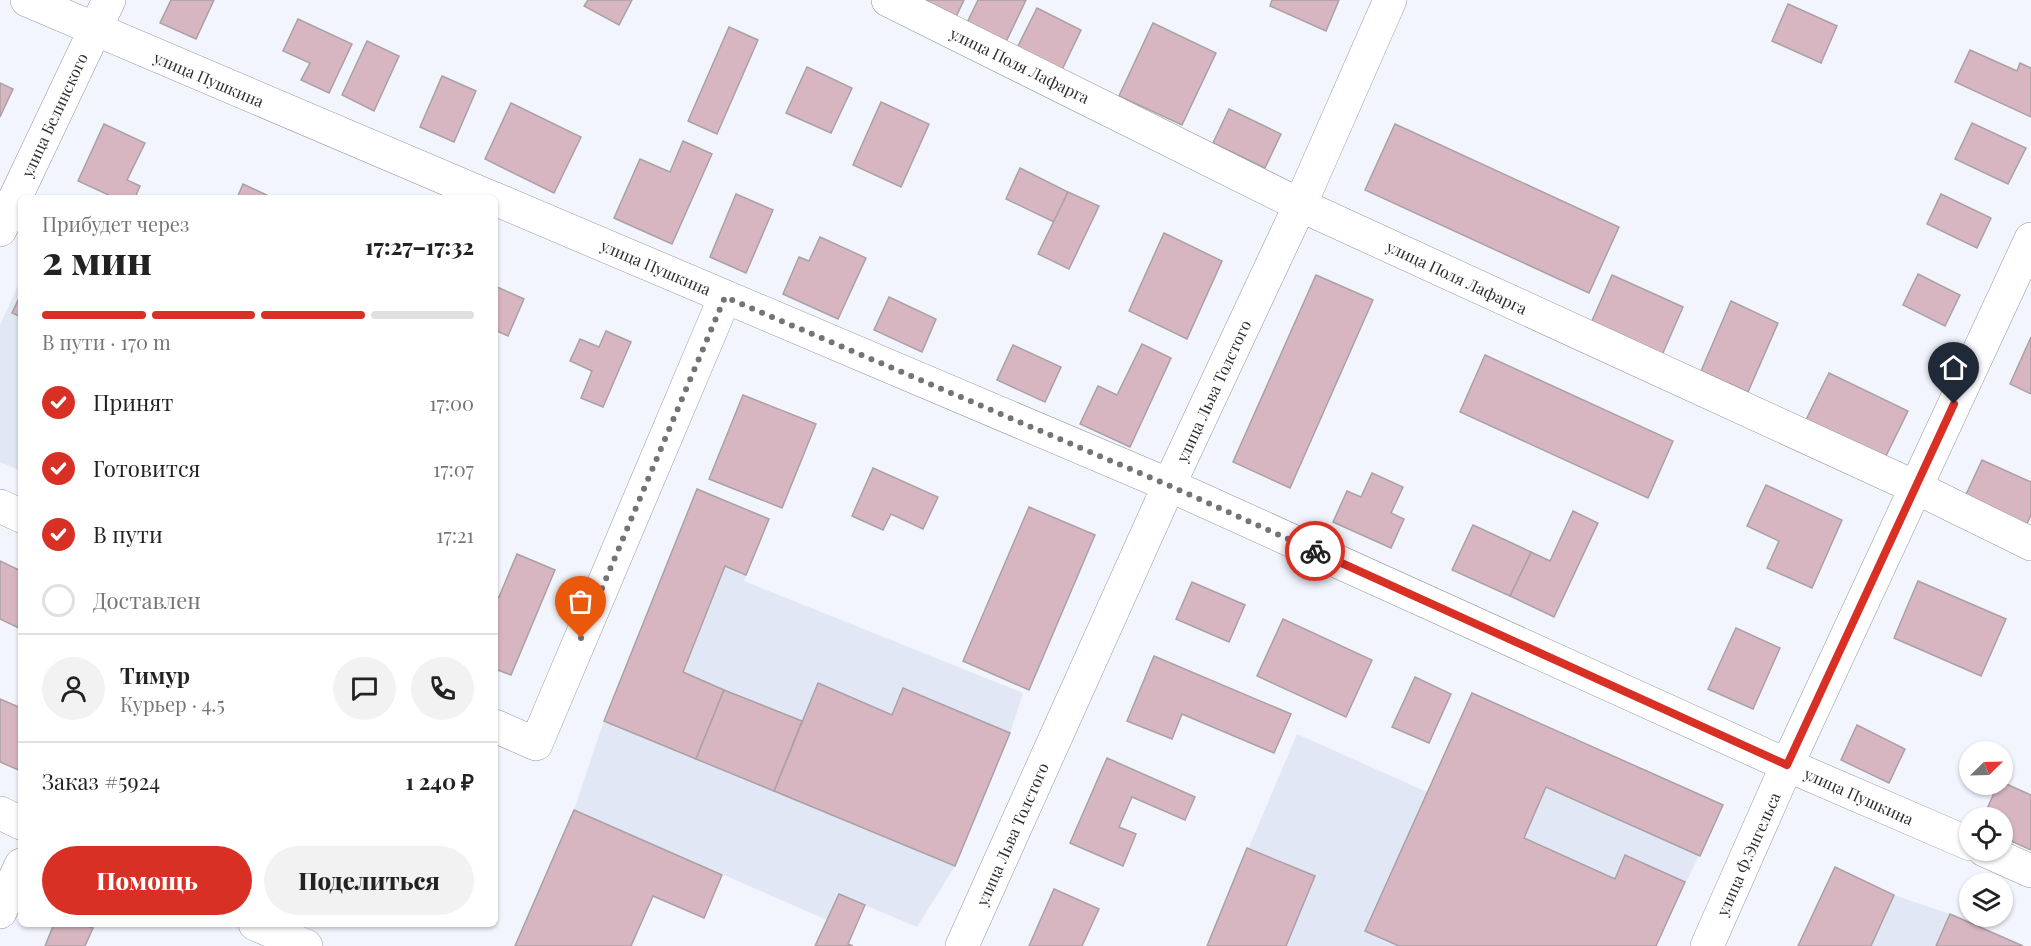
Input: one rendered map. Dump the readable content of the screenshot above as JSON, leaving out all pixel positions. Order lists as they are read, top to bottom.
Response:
{
  "streets": {
    "street": [
      "улица Поля Лафарга",
      "улица Пушкина",
      "улица Белинского",
      "улица Льва Толстого",
      "улица Ф.Энгельса"
    ]
  },
  "crossings": [
    ["улица Поля Лафарга", "улица Льва Толстого"],
    ["улица Поля Лафарга", "улица Ф.Энгельса"],
    ["улица Пушкина", "улица Белинского"],
    ["улица Пушкина", "улица Льва Толстого"],
    ["улица Пушкина", "улица Ф.Энгельса"]
  ],
  "north": "top right",
  "page": {
    "heading": ["2 мин", "Прибудет через", "17:27–17:32"],
    "panel": [
      "Тимур",
      "Курьер · 4.5",
      "Заказ #5924",
      "1 240 ₽"
    ],
    "bar": "В пути · 170 m",
    "list": [
      ["Принят", "17:00"],
      ["Готовится", "17:07"],
      ["В пути", "17:21"],
      "Доставлен"
    ],
    "buttons": ["Помощь", "Поделиться"]
  }
}
